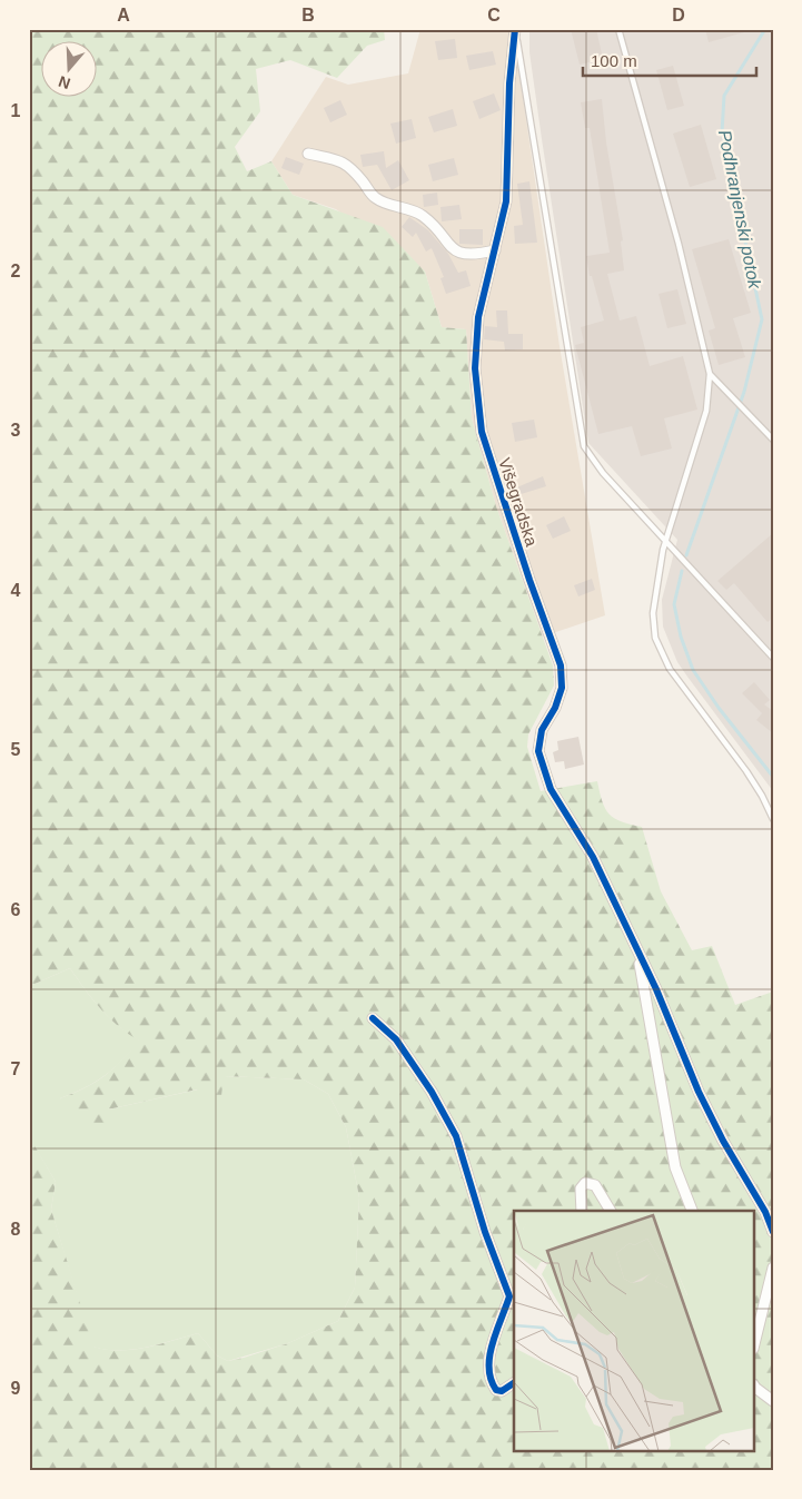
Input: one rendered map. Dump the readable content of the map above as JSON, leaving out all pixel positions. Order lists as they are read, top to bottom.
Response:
{
  "streets": {
    "street": ["Višegradska"]
  },
  "water": ["Podhranjenski potok"],
  "scale_bar": "100 m",
  "north": "bottom",
  "grid": {
    "columns": [
      "A",
      "B",
      "C",
      "D"
    ],
    "rows": [
      "1",
      "2",
      "3",
      "4",
      "5",
      "6",
      "7",
      "8",
      "9"
    ]
  }
}
